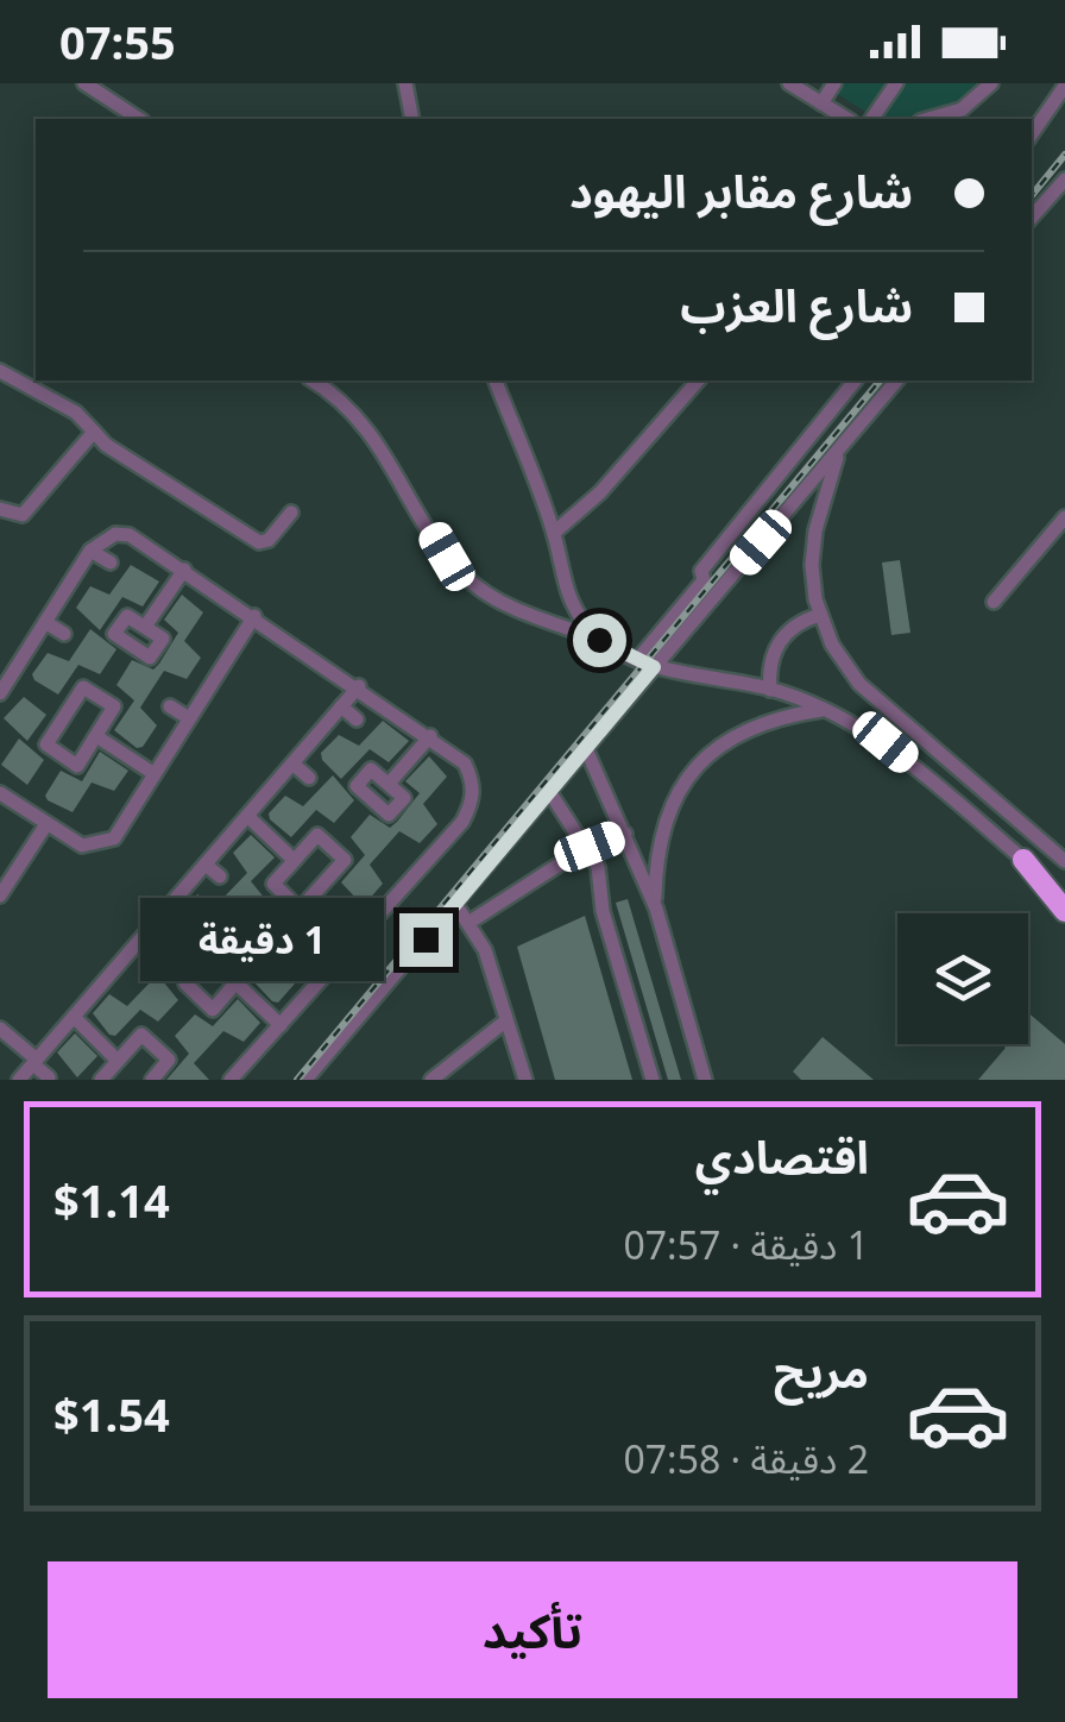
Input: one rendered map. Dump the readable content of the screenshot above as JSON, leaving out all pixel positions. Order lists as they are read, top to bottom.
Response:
{
  "page": {
    "status": "07:55",
    "banner": ["شارع مقابر اليهود", "شارع العزب"],
    "bubble": "1 دقيقة",
    "list": [
      {
        "name": "اقتصادي",
        "note": "1 دقيقة · 07:57",
        "value": "$1.14"
      },
      {
        "name": "مريح",
        "note": "2 دقيقة · 07:58",
        "value": "$1.54"
      }
    ],
    "buttons": "تأكيد"
  }
}
